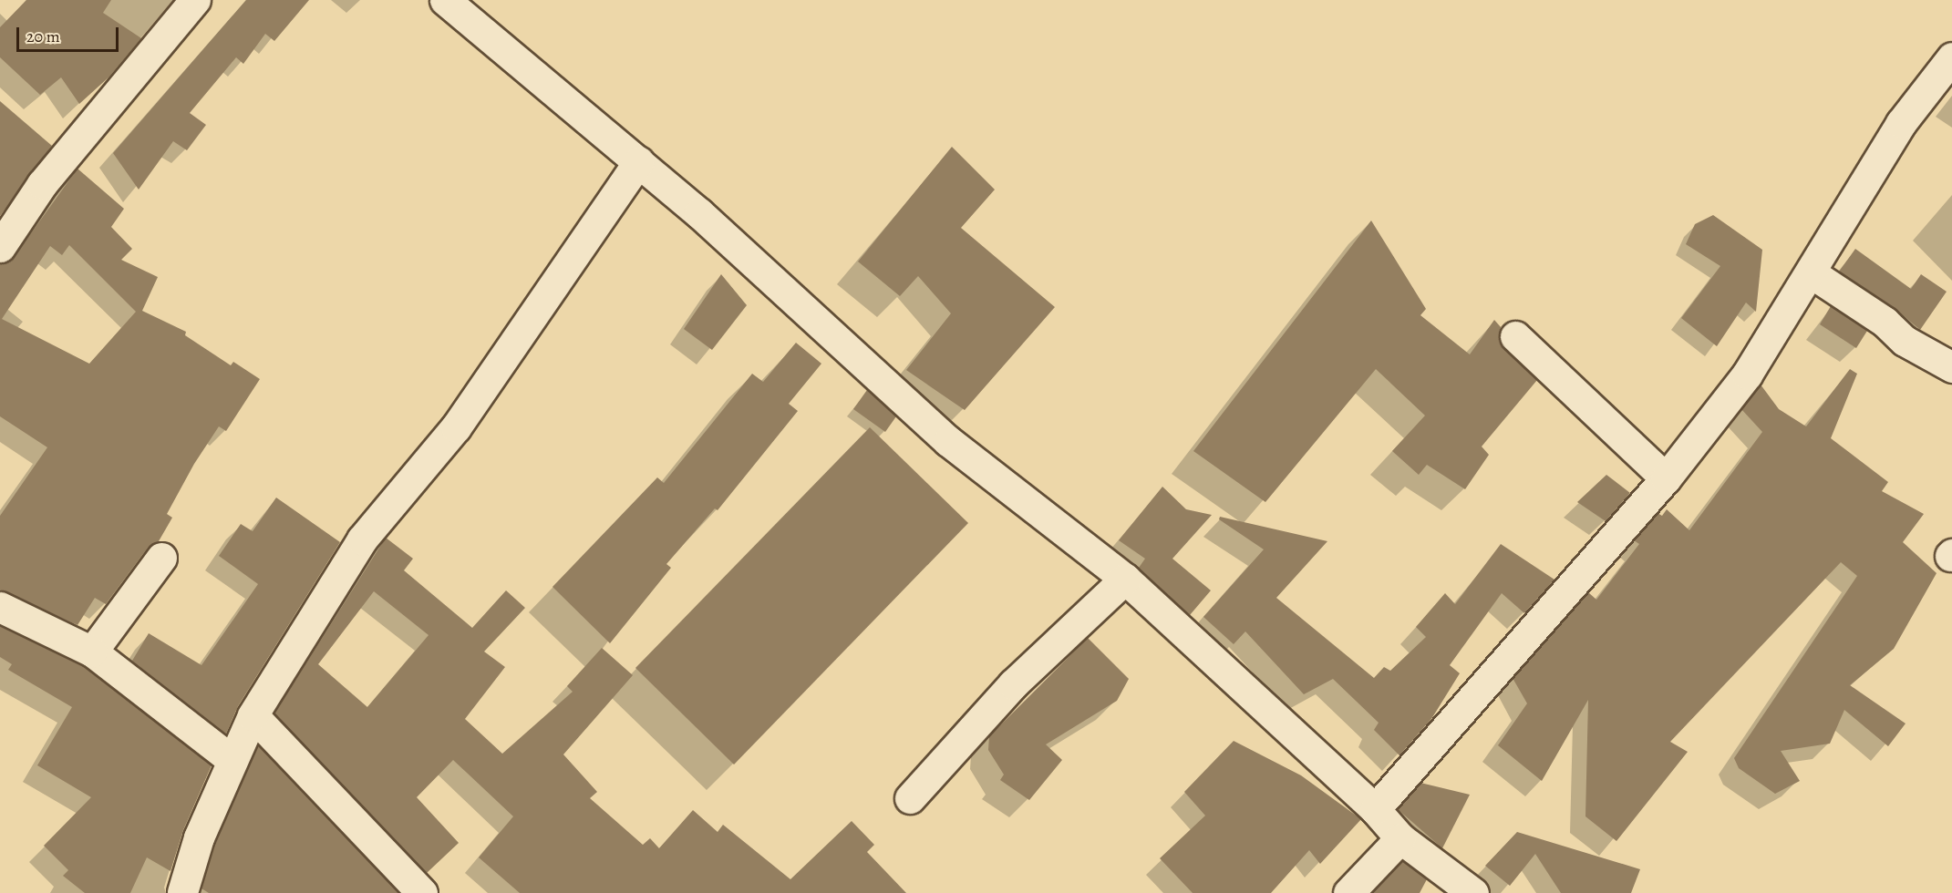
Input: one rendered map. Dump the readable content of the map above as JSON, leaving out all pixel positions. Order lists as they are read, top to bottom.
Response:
{
  "scale_bar": "20 m"
}
